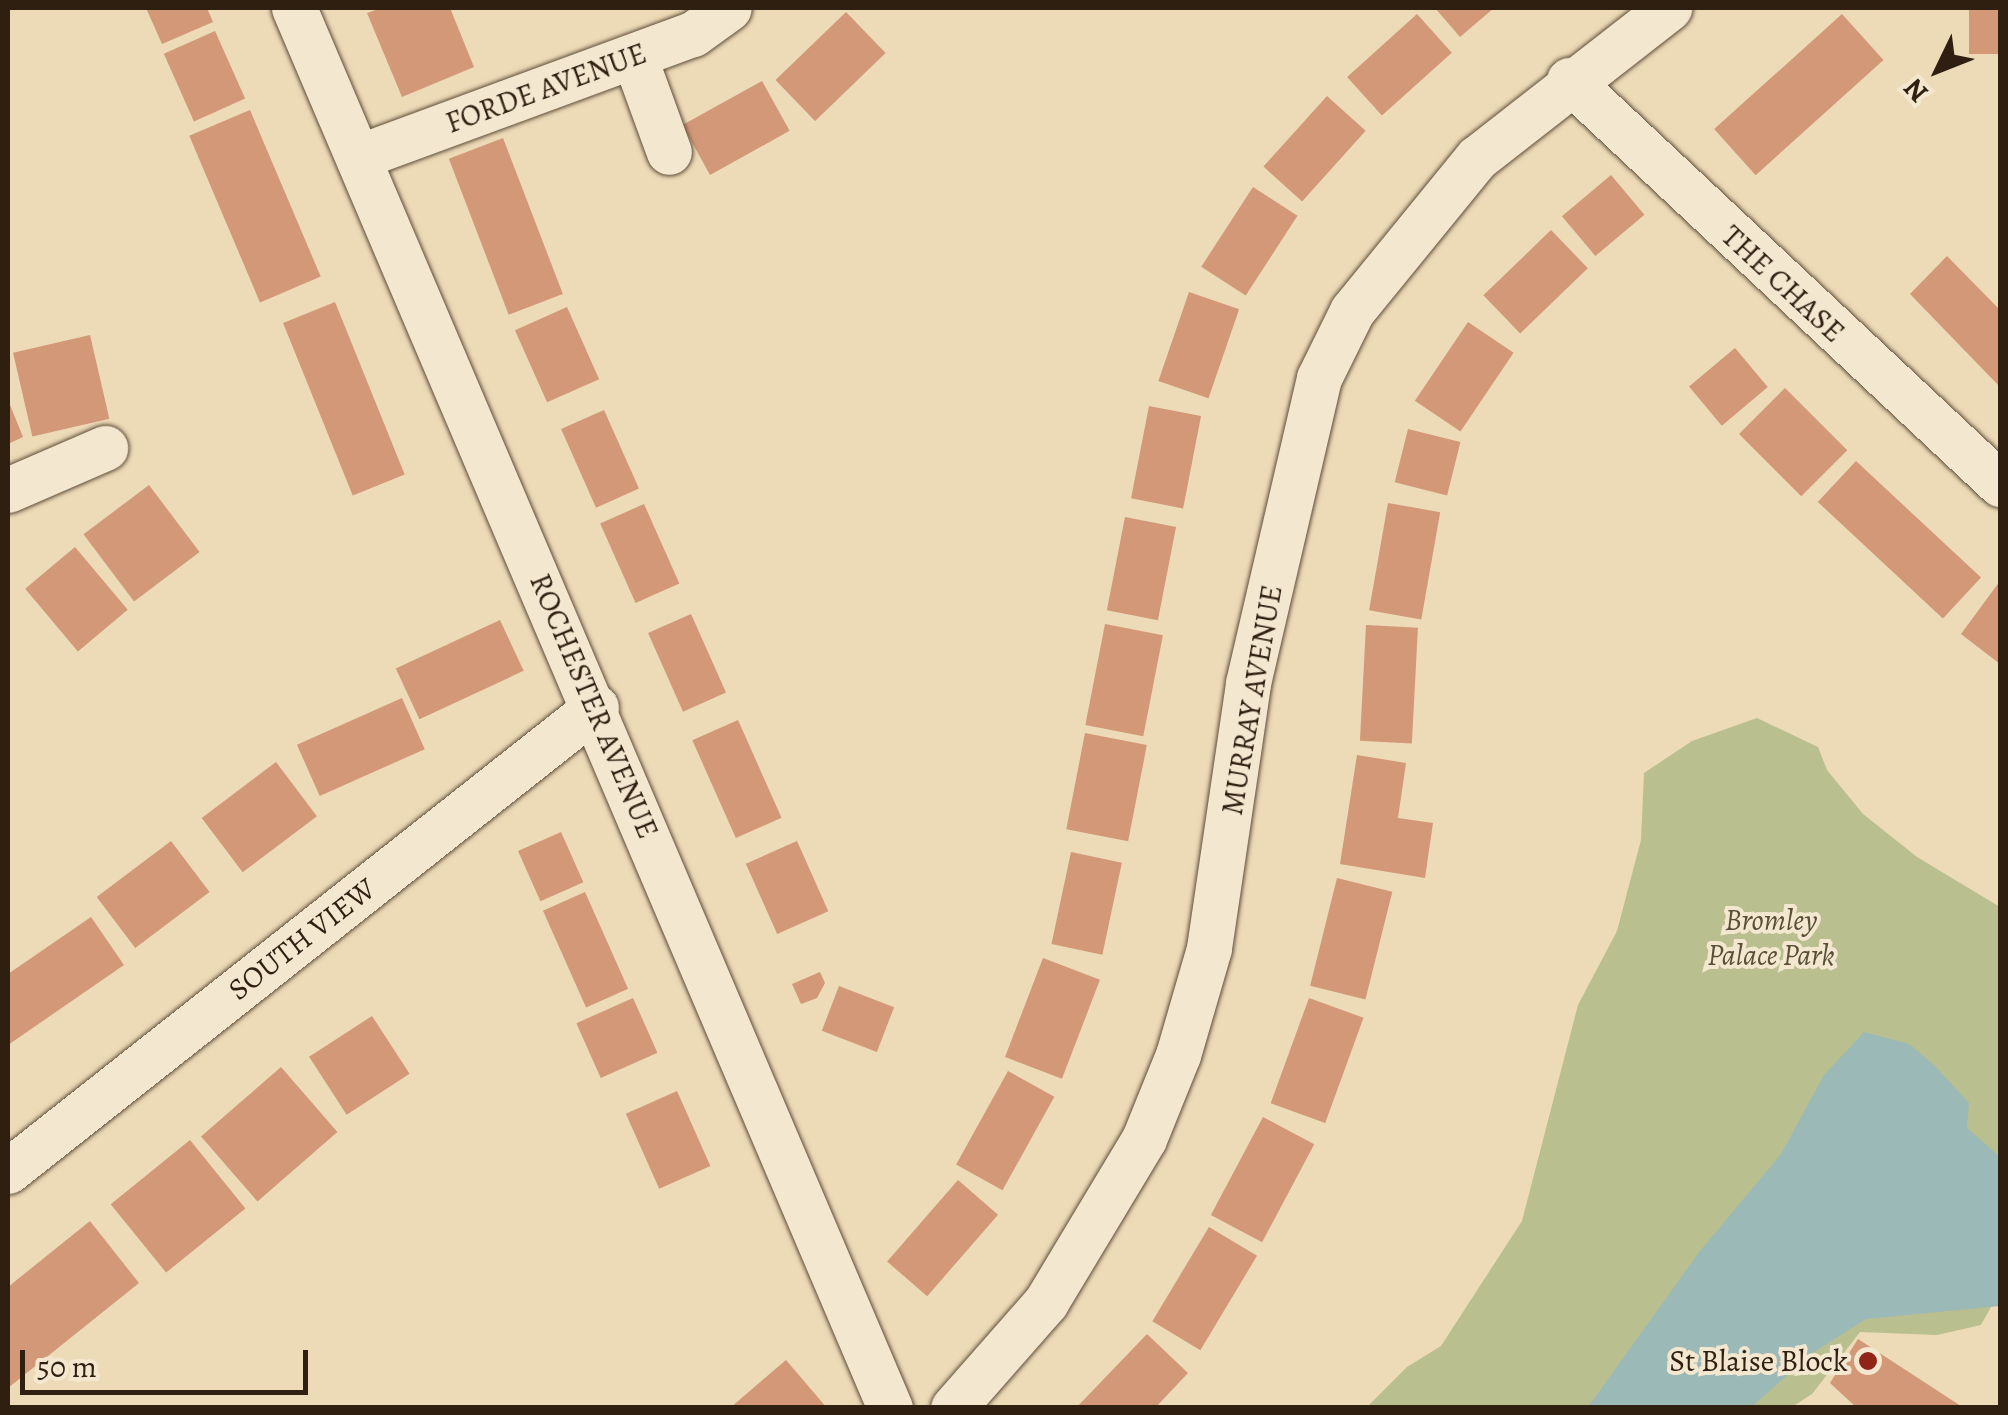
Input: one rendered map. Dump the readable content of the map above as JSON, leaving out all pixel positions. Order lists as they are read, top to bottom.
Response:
{
  "streets": {
    "street": [
      "FORDE AVENUE",
      "THE CHASE",
      "MURRAY AVENUE",
      "ROCHESTER AVENUE",
      "SOUTH VIEW"
    ]
  },
  "crossings": [
    ["FORDE AVENUE", "ROCHESTER AVENUE"],
    ["THE CHASE", "MURRAY AVENUE"],
    ["ROCHESTER AVENUE", "SOUTH VIEW"]
  ],
  "parks": ["Bromley Palace Park"],
  "places": ["St Blaise Block"],
  "scale_bar": "50 m",
  "north": "bottom left"
}
